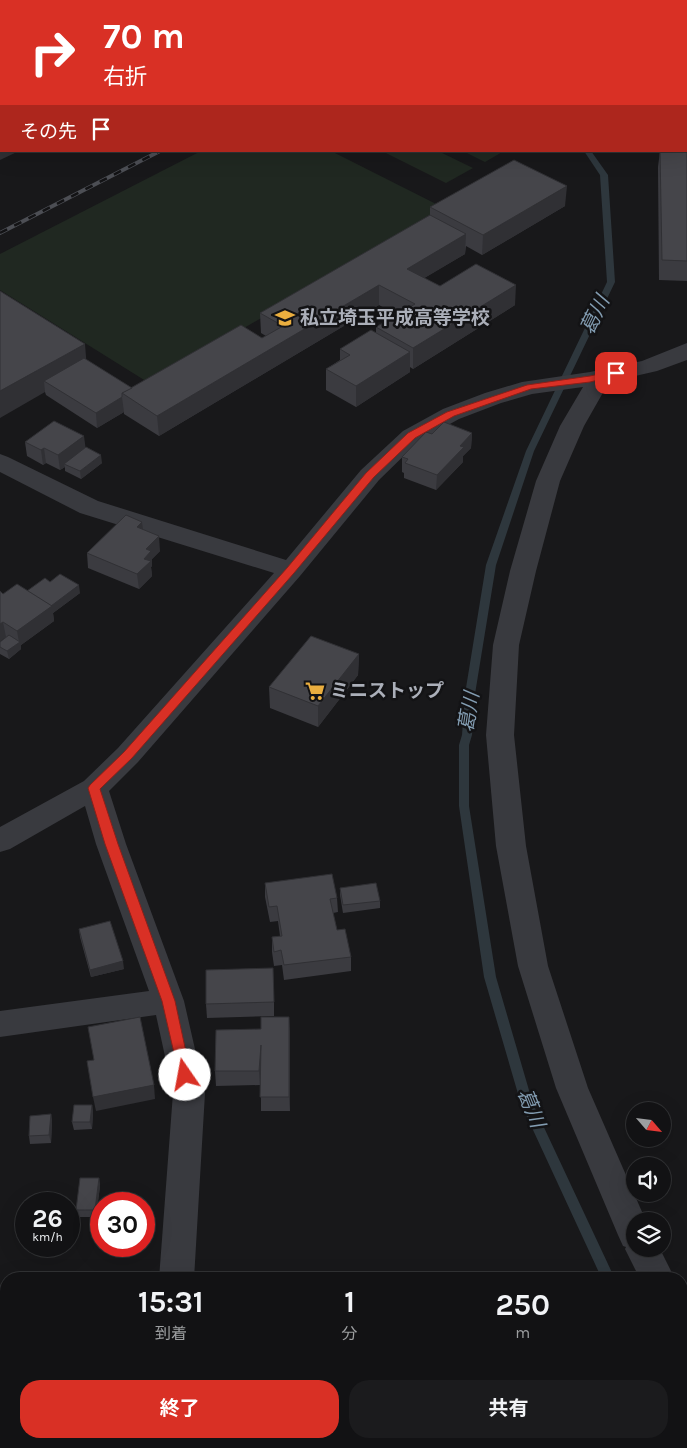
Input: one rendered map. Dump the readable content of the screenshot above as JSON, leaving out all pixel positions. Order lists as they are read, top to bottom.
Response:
{
  "water": ["葛川"],
  "places": {
    "school or university": ["私立埼玉平成高等学校"],
    "supermarket": ["ミニストップ"]
  },
  "north": "bottom right",
  "page": {
    "turn": ["70 m", "右折"],
    "then": "その先",
    "speed": "26 km/h",
    "limit": "30",
    "eta": [
      "15:31",
      "到着",
      "1",
      "分",
      "250",
      "m"
    ],
    "buttons": ["終了", "共有"]
  }
}
